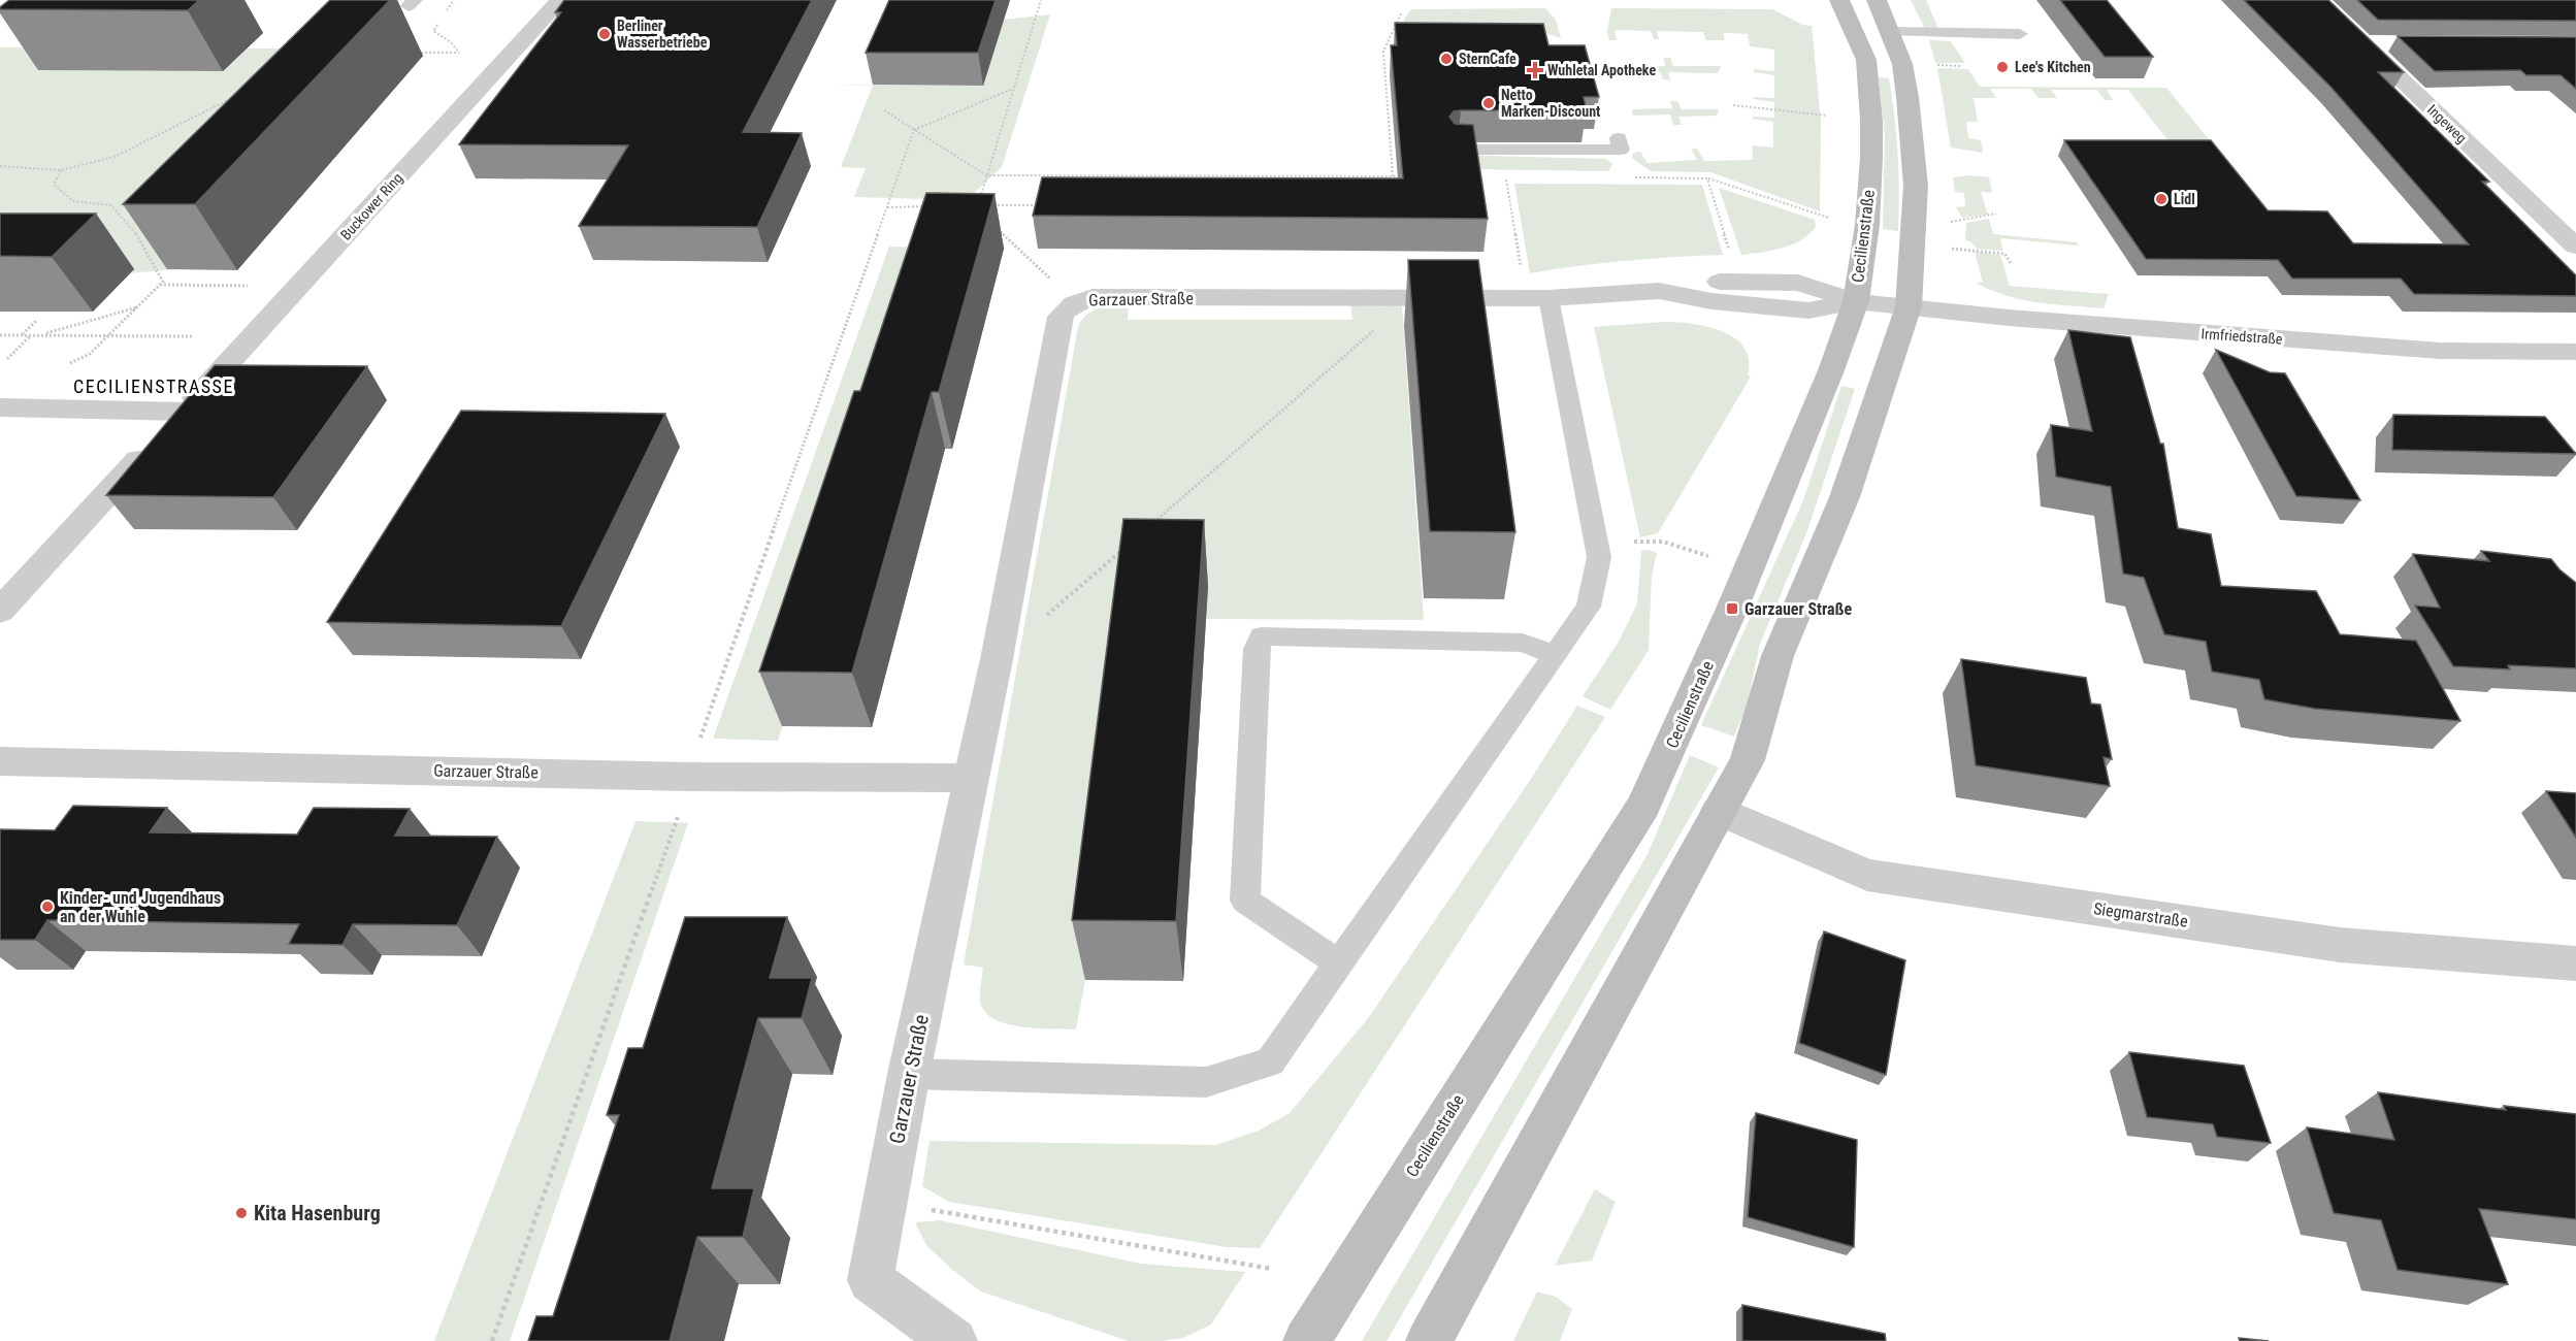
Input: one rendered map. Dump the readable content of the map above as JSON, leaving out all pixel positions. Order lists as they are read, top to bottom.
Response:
{
  "streets": {
    "street": [
      "Ingeweg",
      "Buckower Ring",
      "Cecilienstraße",
      "Garzauer Straße",
      "Irmfriedstraße",
      "Siegmarstraße"
    ]
  },
  "crossings": [
    ["Cecilienstraße", "Garzauer Straße"],
    ["Garzauer Straße", "Irmfriedstraße"]
  ],
  "districts": ["CECILIENSTRASSE"],
  "places": {
    "other": [
      "Berliner Wasserbetriebe",
      "SternCafe",
      "Lee's Kitchen",
      "Netto Marken-Discount",
      "Lidl",
      "Kinder- und Jugendhaus an der Wuhle",
      "Kita Hasenburg"
    ],
    "health": ["Wuhletal Apotheke"],
    "transit": ["Garzauer Straße"]
  }
}
